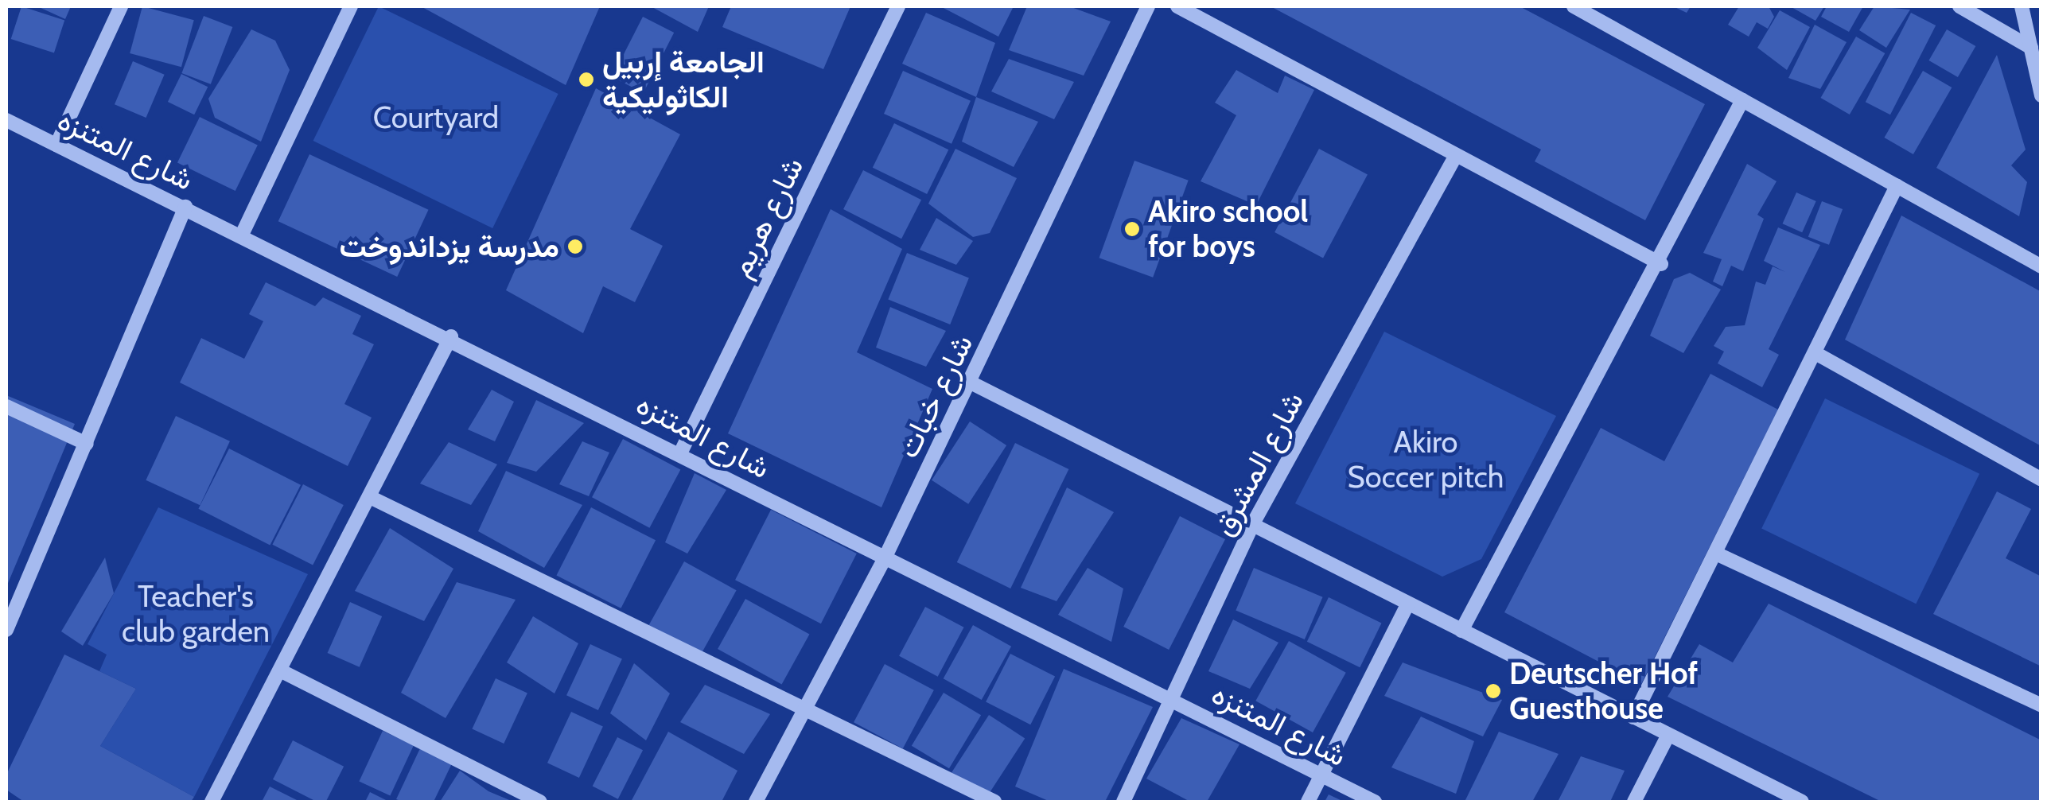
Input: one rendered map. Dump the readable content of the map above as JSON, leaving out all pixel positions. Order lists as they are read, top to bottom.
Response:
{
  "streets": {
    "street": [
      "شارع المتنزه",
      "شارع هريم",
      "شارع خبات",
      "شارع المشرق"
    ]
  },
  "crossings": [
    ["شارع المتنزه", "شارع هريم"],
    ["شارع المتنزه", "شارع خبات"],
    ["شارع المتنزه", "شارع المشرق"]
  ],
  "parks": ["Courtyard", "Akiro Soccer pitch", "Teacher's club garden"],
  "places": [
    "الجامعة إربيل الكاثوليكية",
    "Akiro school for boys",
    "مدرسة يزداندوخت",
    "Deutscher Hof Guesthouse"
  ]
}
